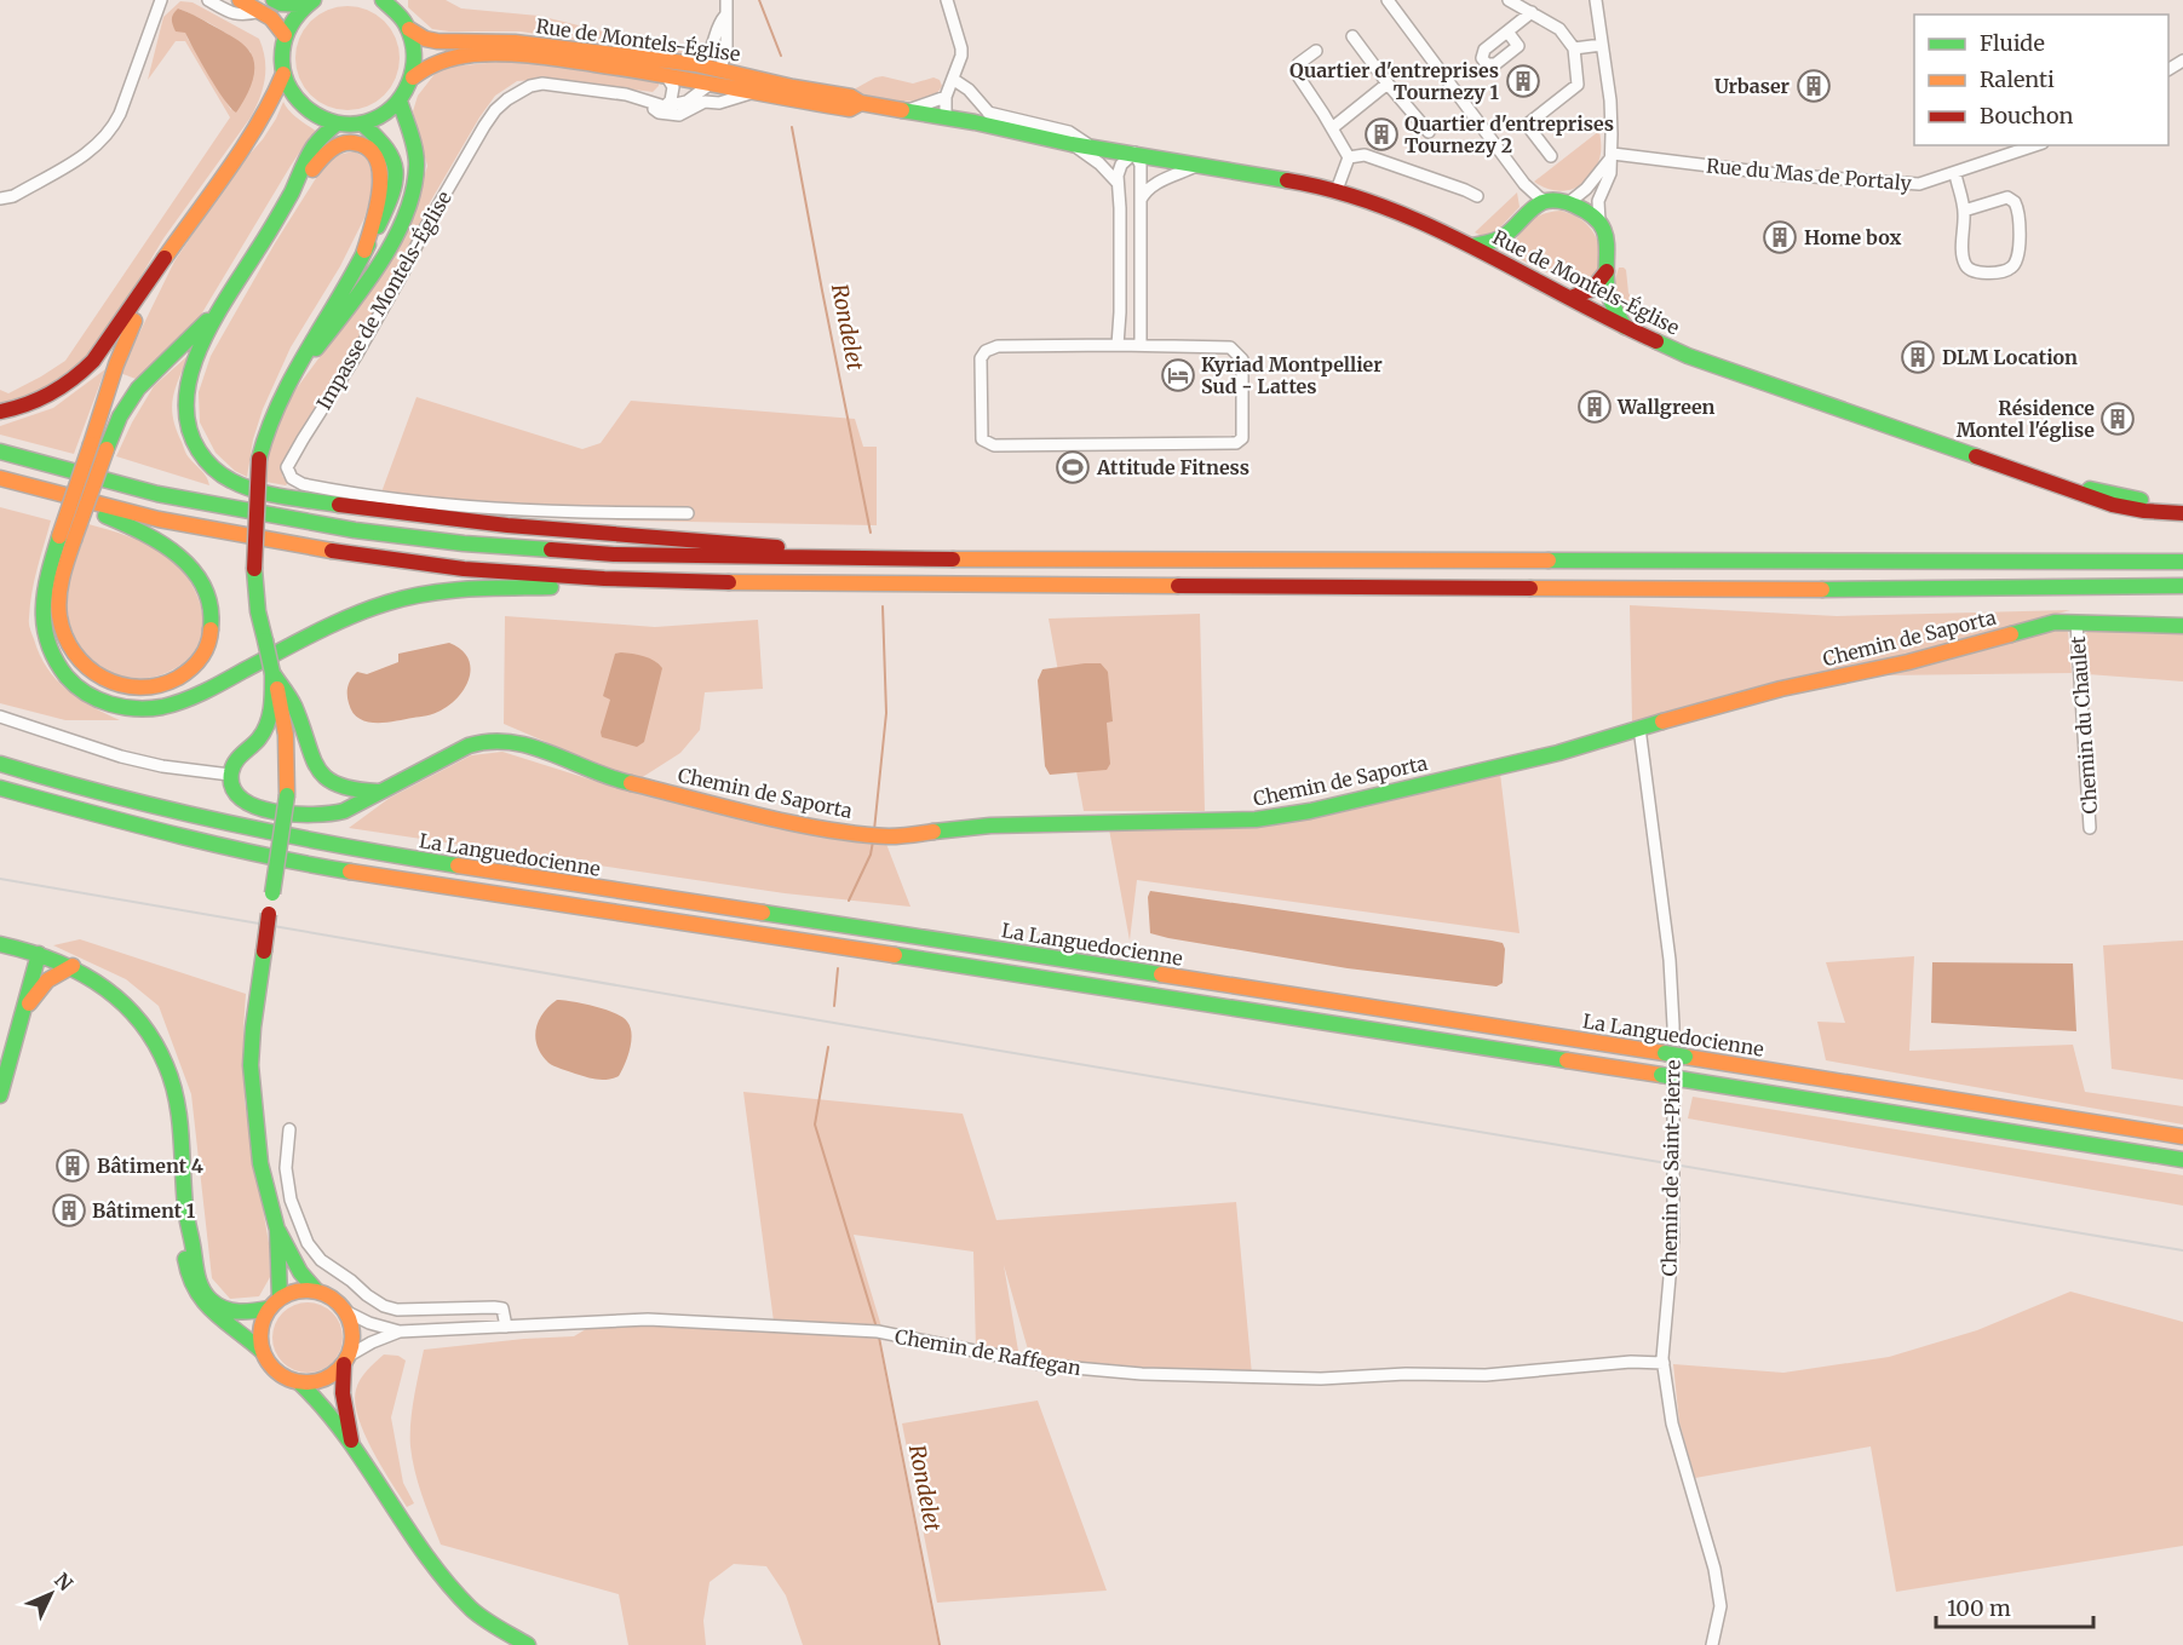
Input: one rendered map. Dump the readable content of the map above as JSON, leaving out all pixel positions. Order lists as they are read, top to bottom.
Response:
{
  "streets": {
    "main road": ["Rue de Montels-Église", "Chemin de Saporta", "La Languedocienne"],
    "street": [
      "Rue du Mas de Portaly",
      "Impasse de Montels-Église",
      "Chemin du Chaulet",
      "Chemin de Saint-Pierre",
      "Chemin de Raffegan"
    ]
  },
  "crossings": [
    ["Rue de Montels-Église", "Impasse de Montels-Église"],
    ["Chemin de Saporta", "Chemin du Chaulet"],
    ["Chemin de Saporta", "Chemin de Saint-Pierre"],
    ["Chemin de Saint-Pierre", "Chemin de Raffegan"]
  ],
  "water": ["Rondelet"],
  "places": {
    "building": [
      "Quartier d'entreprises Tournezy 1",
      "Urbaser",
      "Quartier d'entreprises Tournezy 2",
      "Home box",
      "DLM Location",
      "Wallgreen",
      "Résidence Montel l'église",
      "Bâtiment 4",
      "Bâtiment 1"
    ],
    "hotel": ["Kyriad Montpellier Sud - Lattes"],
    "sports": ["Attitude Fitness"]
  },
  "legend": ["Fluide", "Ralenti", "Bouchon"],
  "scale_bar": "100 m",
  "north": "top right"
}
